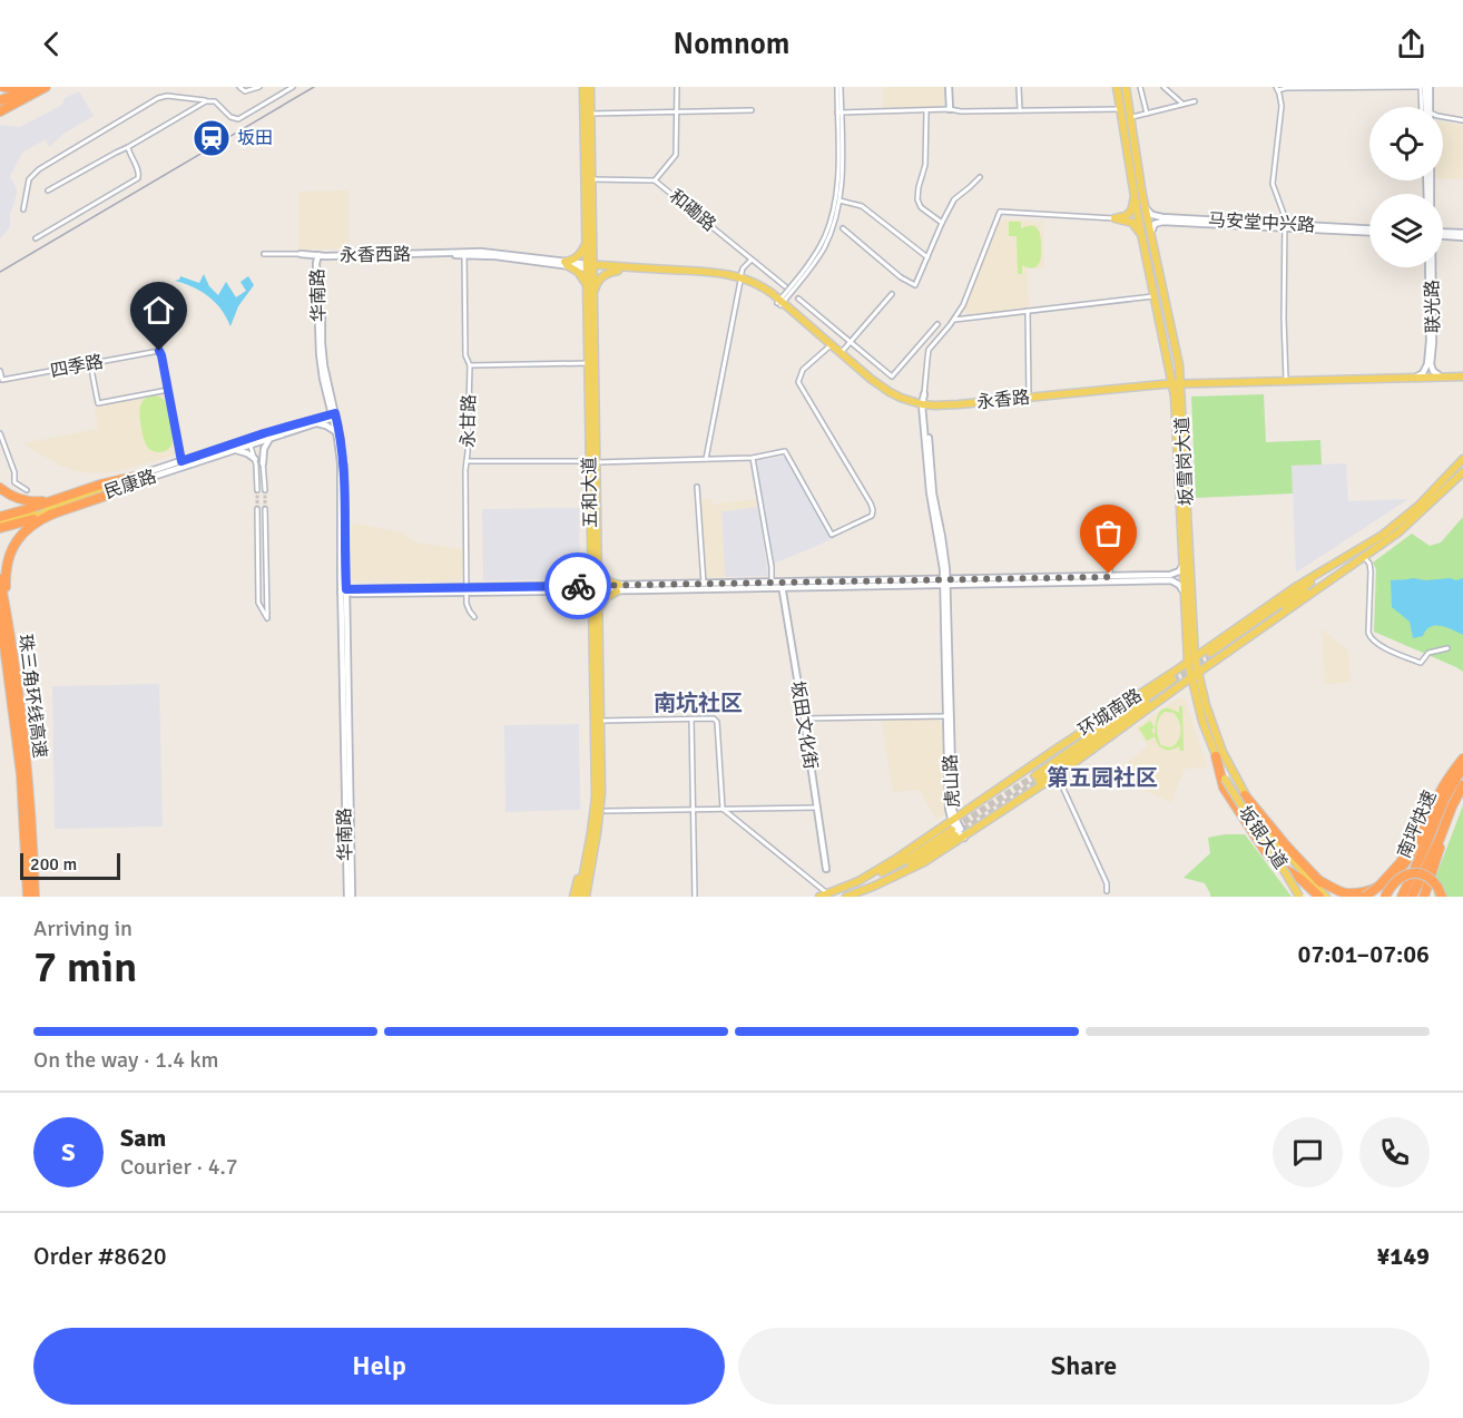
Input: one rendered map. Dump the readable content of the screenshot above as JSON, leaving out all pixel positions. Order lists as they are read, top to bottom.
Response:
{
  "streets": {
    "highway": ["珠三角环线高速", "南坪快速"],
    "main road": [
      "马安堂中兴路",
      "永香西路",
      "华南路",
      "联光路",
      "永香路",
      "坂雪岗大道",
      "民康路",
      "五和大道",
      "环城南路",
      "坂田文化街",
      "虎山路",
      "坂银大道"
    ],
    "street": ["和磡路", "四季路", "永甘路"]
  },
  "crossings": [
    ["和磡路", "五和大道"],
    ["马安堂中兴路", "坂雪岗大道"],
    ["永香西路", "华南路"],
    ["永香西路", "永香路"],
    ["永香西路", "永甘路"],
    ["永香西路", "五和大道"],
    ["华南路", "民康路"],
    ["联光路", "永香路"],
    ["四季路", "民康路"],
    ["永香路", "坂雪岗大道"],
    ["永香路", "五和大道"],
    ["永香路", "虎山路"],
    ["坂雪岗大道", "环城南路"],
    ["坂雪岗大道", "坂银大道"],
    ["环城南路", "虎山路"]
  ],
  "districts": ["南坑社区", "第五园社区"],
  "places": {
    "station": ["坂田"]
  },
  "scale_bar": "200 m",
  "page": {
    "header": "Nomnom",
    "scale": "200 m",
    "heading": ["7 min", "Arriving in", "07:01–07:06"],
    "panel": [
      "Sam",
      "Courier · 4.7",
      "Order #8620",
      "¥149"
    ],
    "bar": "On the way · 1.4 km",
    "round": "S",
    "buttons": ["Help", "Share"]
  }
}
